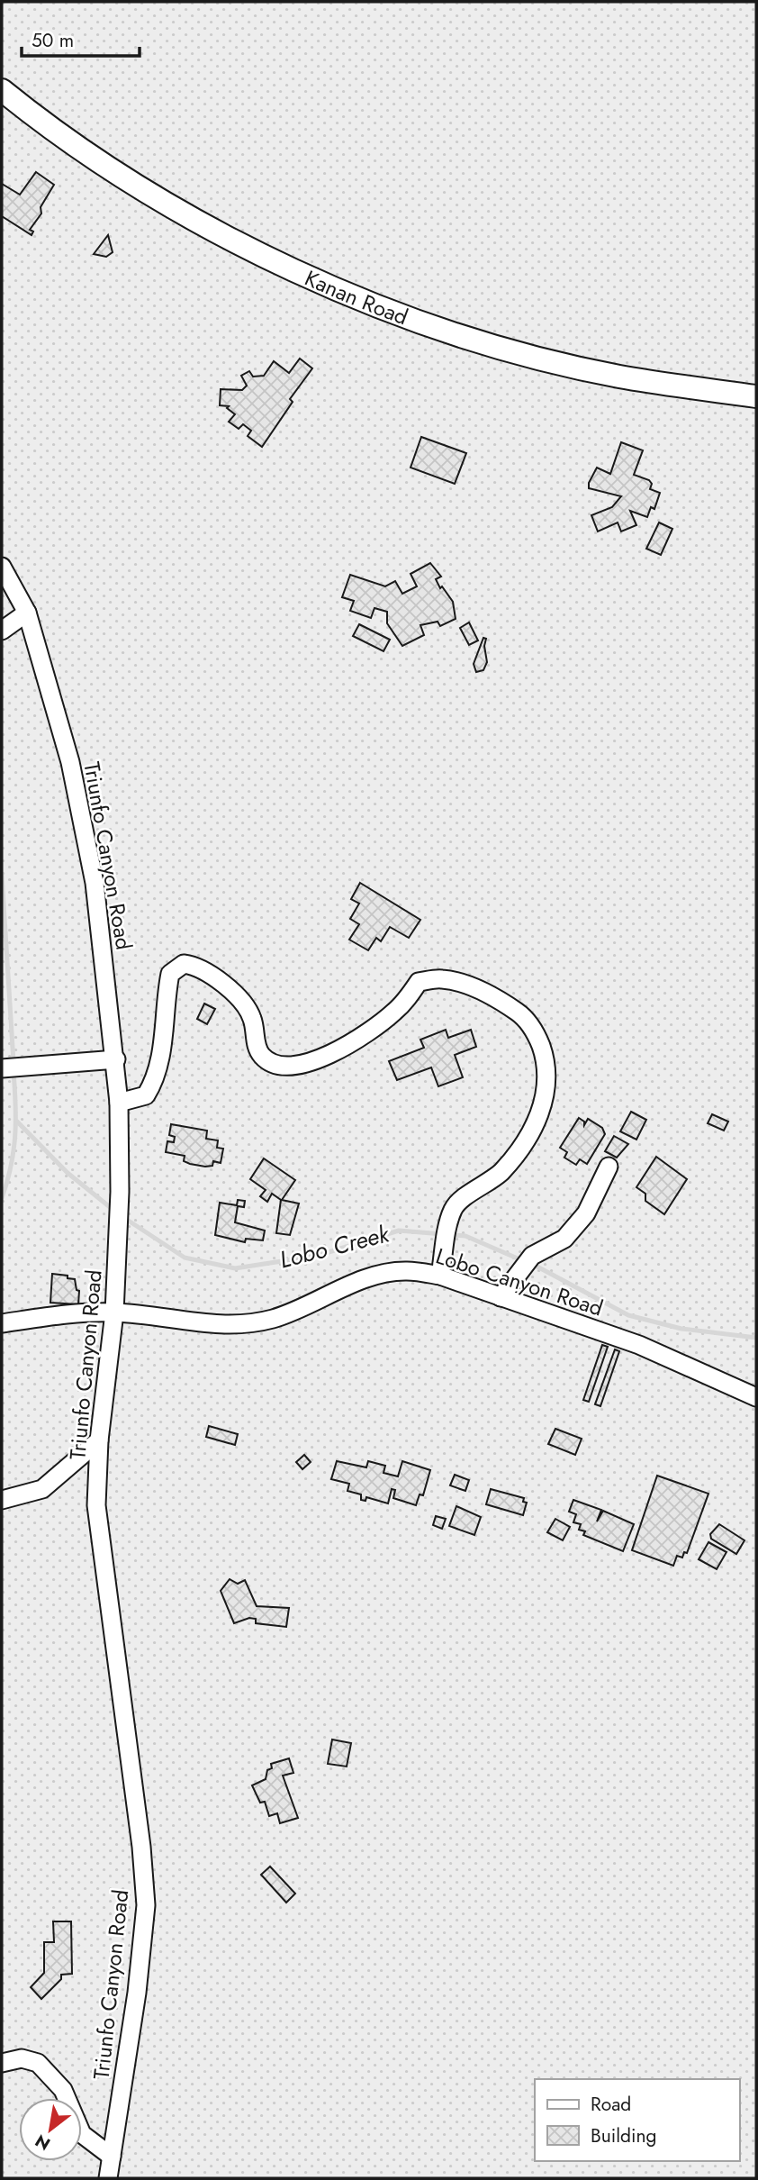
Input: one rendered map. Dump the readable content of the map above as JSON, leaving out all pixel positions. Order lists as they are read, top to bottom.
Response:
{
  "streets": {
    "main road": ["Kanan Road"],
    "street": ["Triunfo Canyon Road", "Lobo Canyon Road"]
  },
  "crossings": [
    ["Triunfo Canyon Road", "Lobo Canyon Road"]
  ],
  "water": ["Lobo Creek"],
  "legend": ["Road", "Building"],
  "scale_bar": "50 m",
  "north": "bottom left"
}
